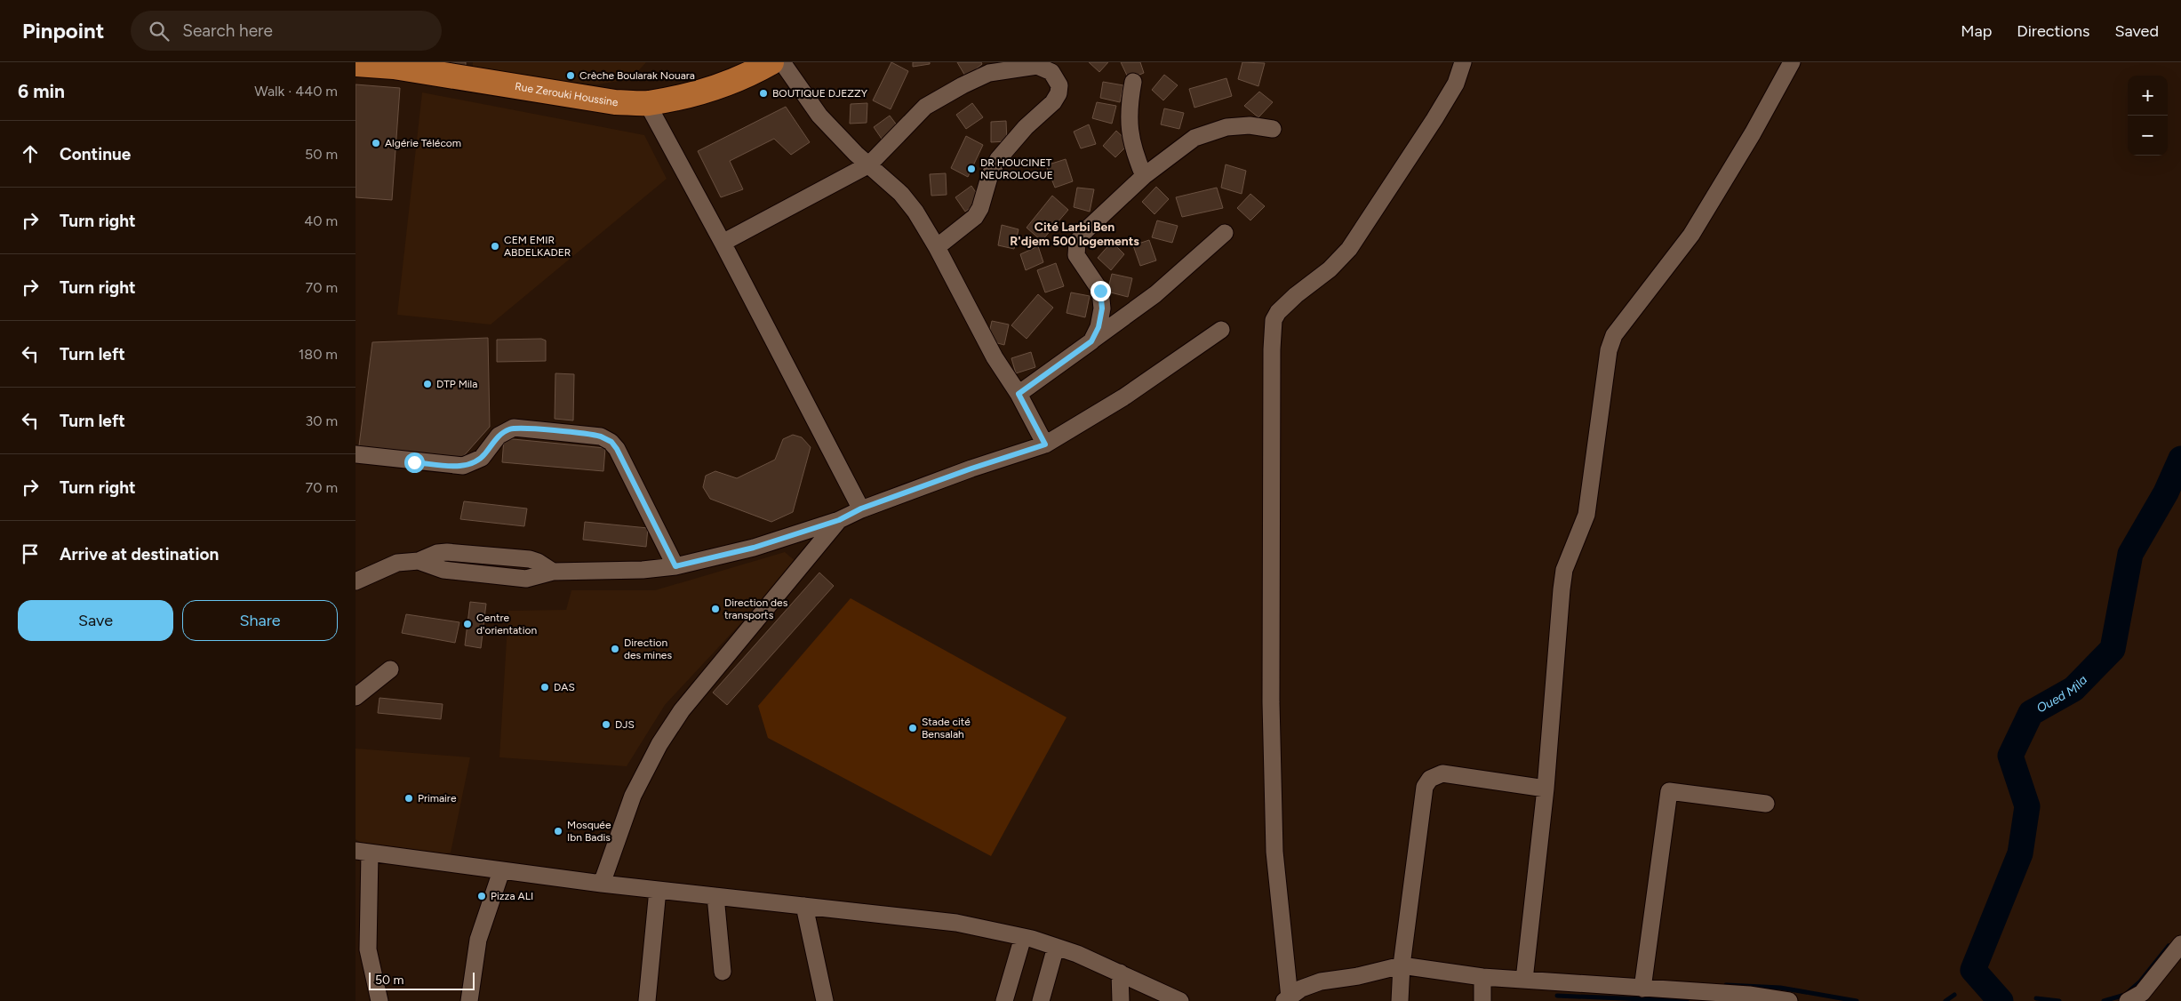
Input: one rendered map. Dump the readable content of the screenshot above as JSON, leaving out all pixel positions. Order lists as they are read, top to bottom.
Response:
{
  "streets": {
    "main road": ["Rue Zerouki Houssine"]
  },
  "districts": ["Cité Larbi Ben R'djem 500 logements"],
  "water": ["Oued Mila"],
  "places": [
    "Crèche Boularak Nouara",
    "BOUTIQUE DJEZZY",
    "Algérie Télécom",
    "DR HOUCINET NEUROLOGUE",
    "CEM EMIR ABDELKADER",
    "DTP Mila",
    "Direction des transports",
    "Centre d'orientation",
    "Direction des mines",
    "DAS",
    "DJS",
    "Stade cité Bensalah",
    "Primaire",
    "Mosquée Ibn Badis",
    "Pizza ALI"
  ],
  "scale_bar": "50 m",
  "page": {
    "header": "Pinpoint",
    "search": "Search here",
    "nav": ["Map", "Directions", "Saved"],
    "heading": ["6 min", "Walk · 440 m"],
    "map_buttons": ["+", "−"],
    "list": [
      ["Continue", "50 m"],
      ["Turn right", "40 m"],
      ["Turn right", "70 m"],
      ["Turn left", "180 m"],
      ["Turn left", "30 m"],
      ["Turn right", "70 m"],
      "Arrive at destination"
    ],
    "buttons": ["Save", "Share"],
    "scale": "50 m"
  }
}
